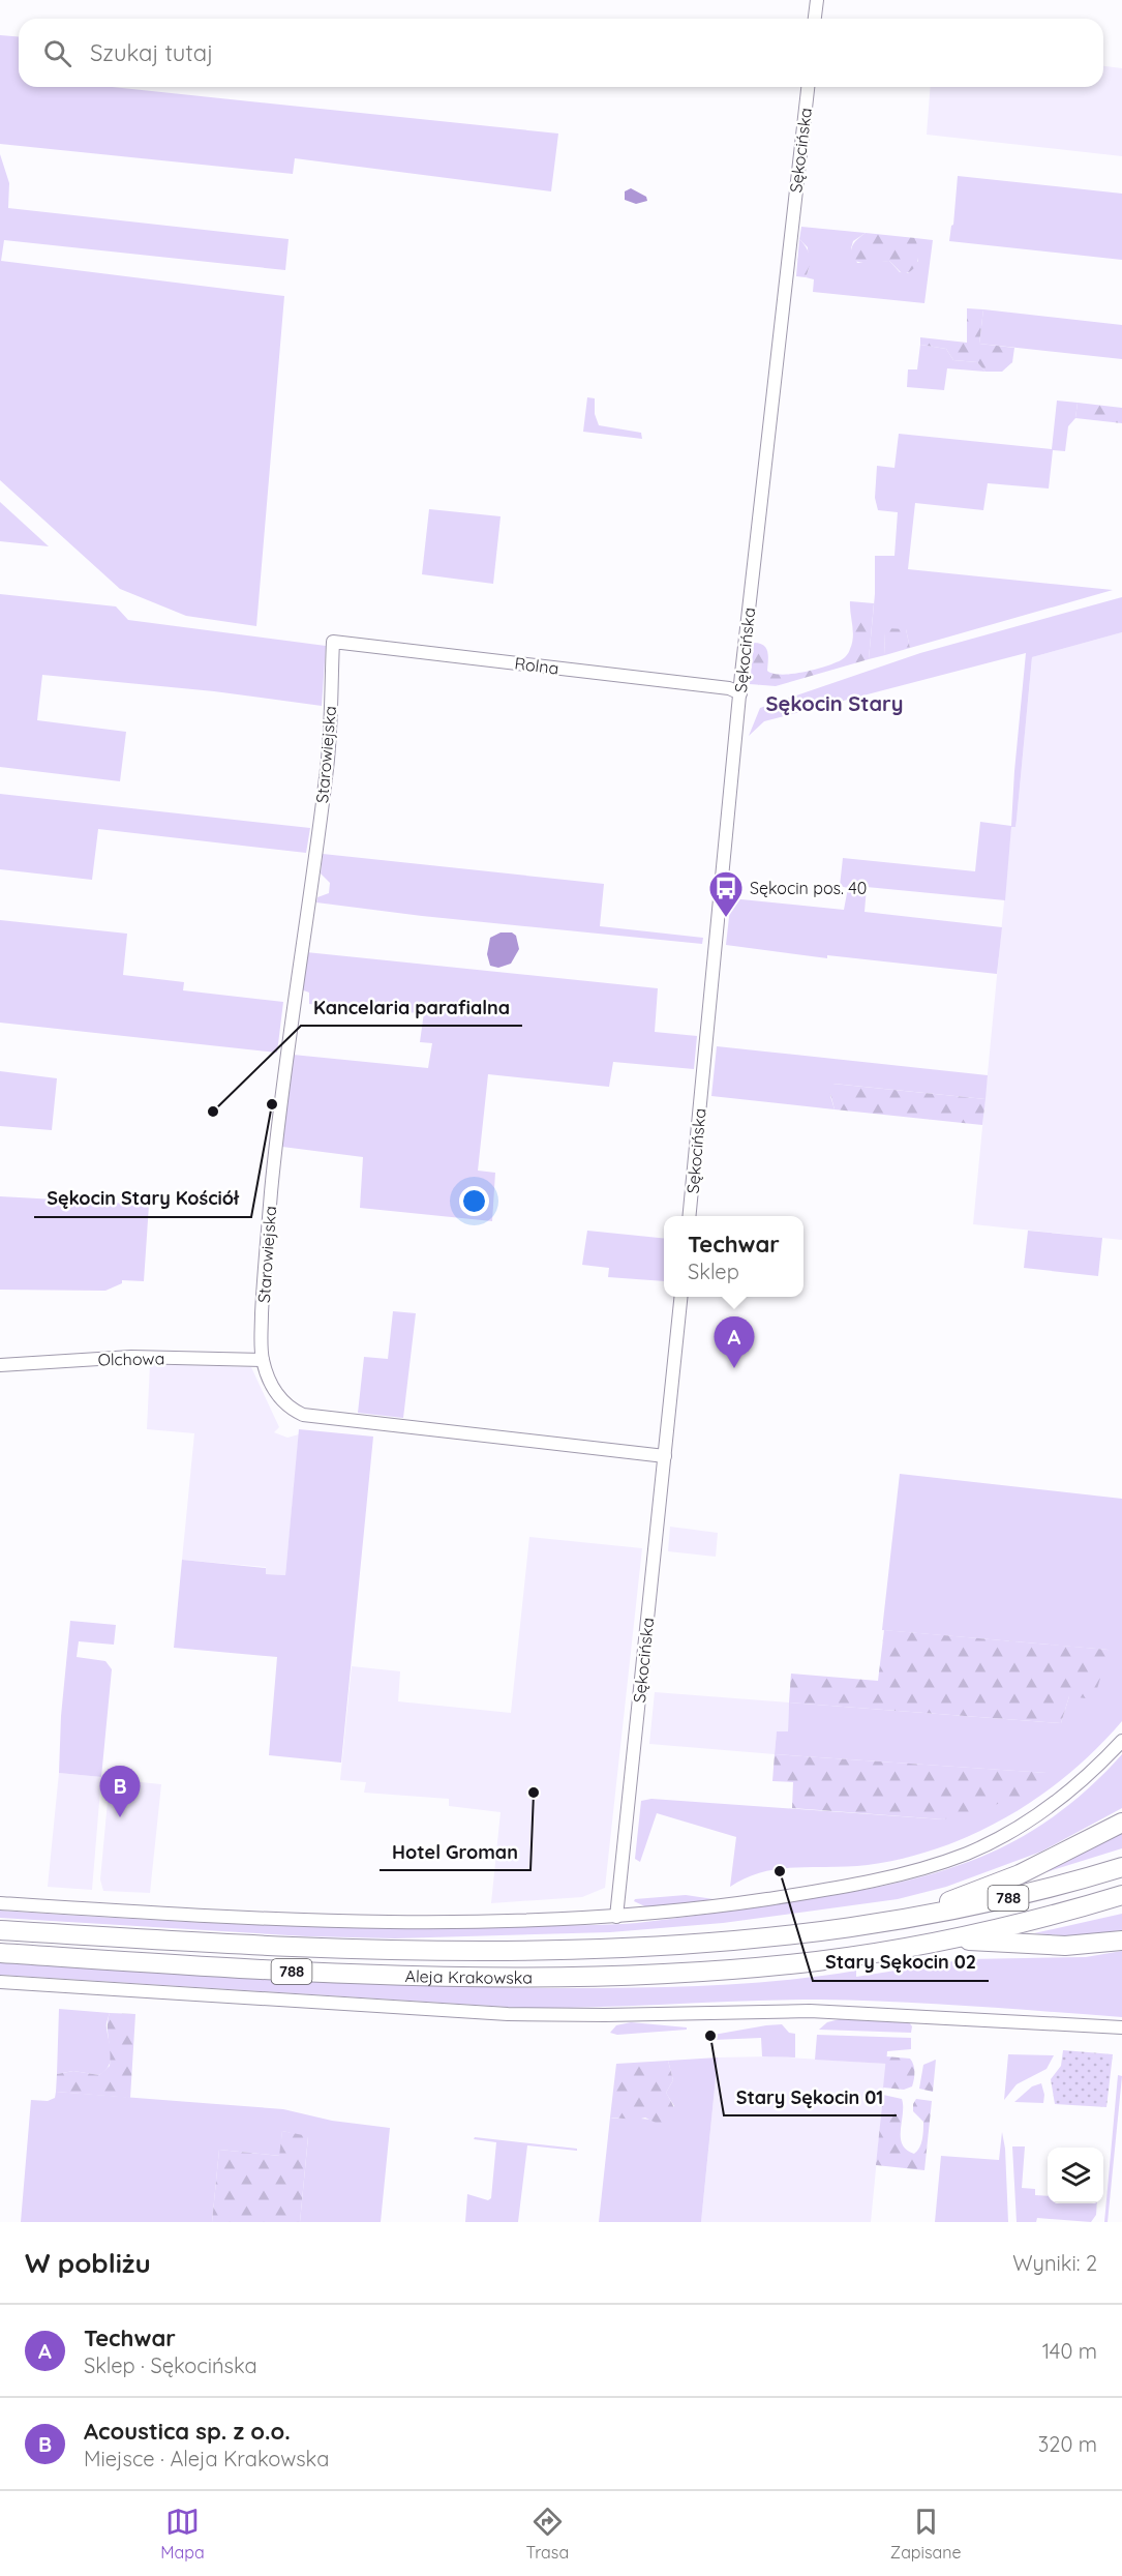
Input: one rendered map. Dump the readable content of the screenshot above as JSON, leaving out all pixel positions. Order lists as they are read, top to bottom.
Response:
{
  "streets": {
    "main road": ["788", "Aleja Krakowska"],
    "street": [
      "Sękocińska",
      "Rolna",
      "Starowiejska",
      "Olchowa"
    ]
  },
  "crossings": [
    ["Sękocińska", "Rolna"],
    ["Sękocińska", "Starowiejska"],
    ["Rolna", "Starowiejska"],
    ["Starowiejska", "Olchowa"],
    ["788", "Aleja Krakowska"]
  ],
  "districts": ["Sękocin Stary"],
  "places": {
    "bus stop": ["Sękocin pos. 40"],
    "other": [
      "Sękocin Stary Kościół",
      "Kancelaria parafialna",
      "Hotel Groman",
      "Stary Sękocin 02",
      "Stary Sękocin 01"
    ]
  },
  "page": {
    "search": "Szukaj tutaj",
    "popup": ["Techwar", "Sklep"],
    "pins": ["A", "B"],
    "heading": ["W pobliżu", "Wyniki: 2"],
    "list": [
      {
        "mark": "A",
        "name": "Techwar",
        "note": "Sklep · Sękocińska",
        "value": "140 m"
      },
      {
        "mark": "B",
        "name": "Acoustica sp. z o.o.",
        "note": "Miejsce · Aleja Krakowska",
        "value": "320 m"
      }
    ],
    "nav": ["Mapa", "Trasa", "Zapisane"]
  }
}
